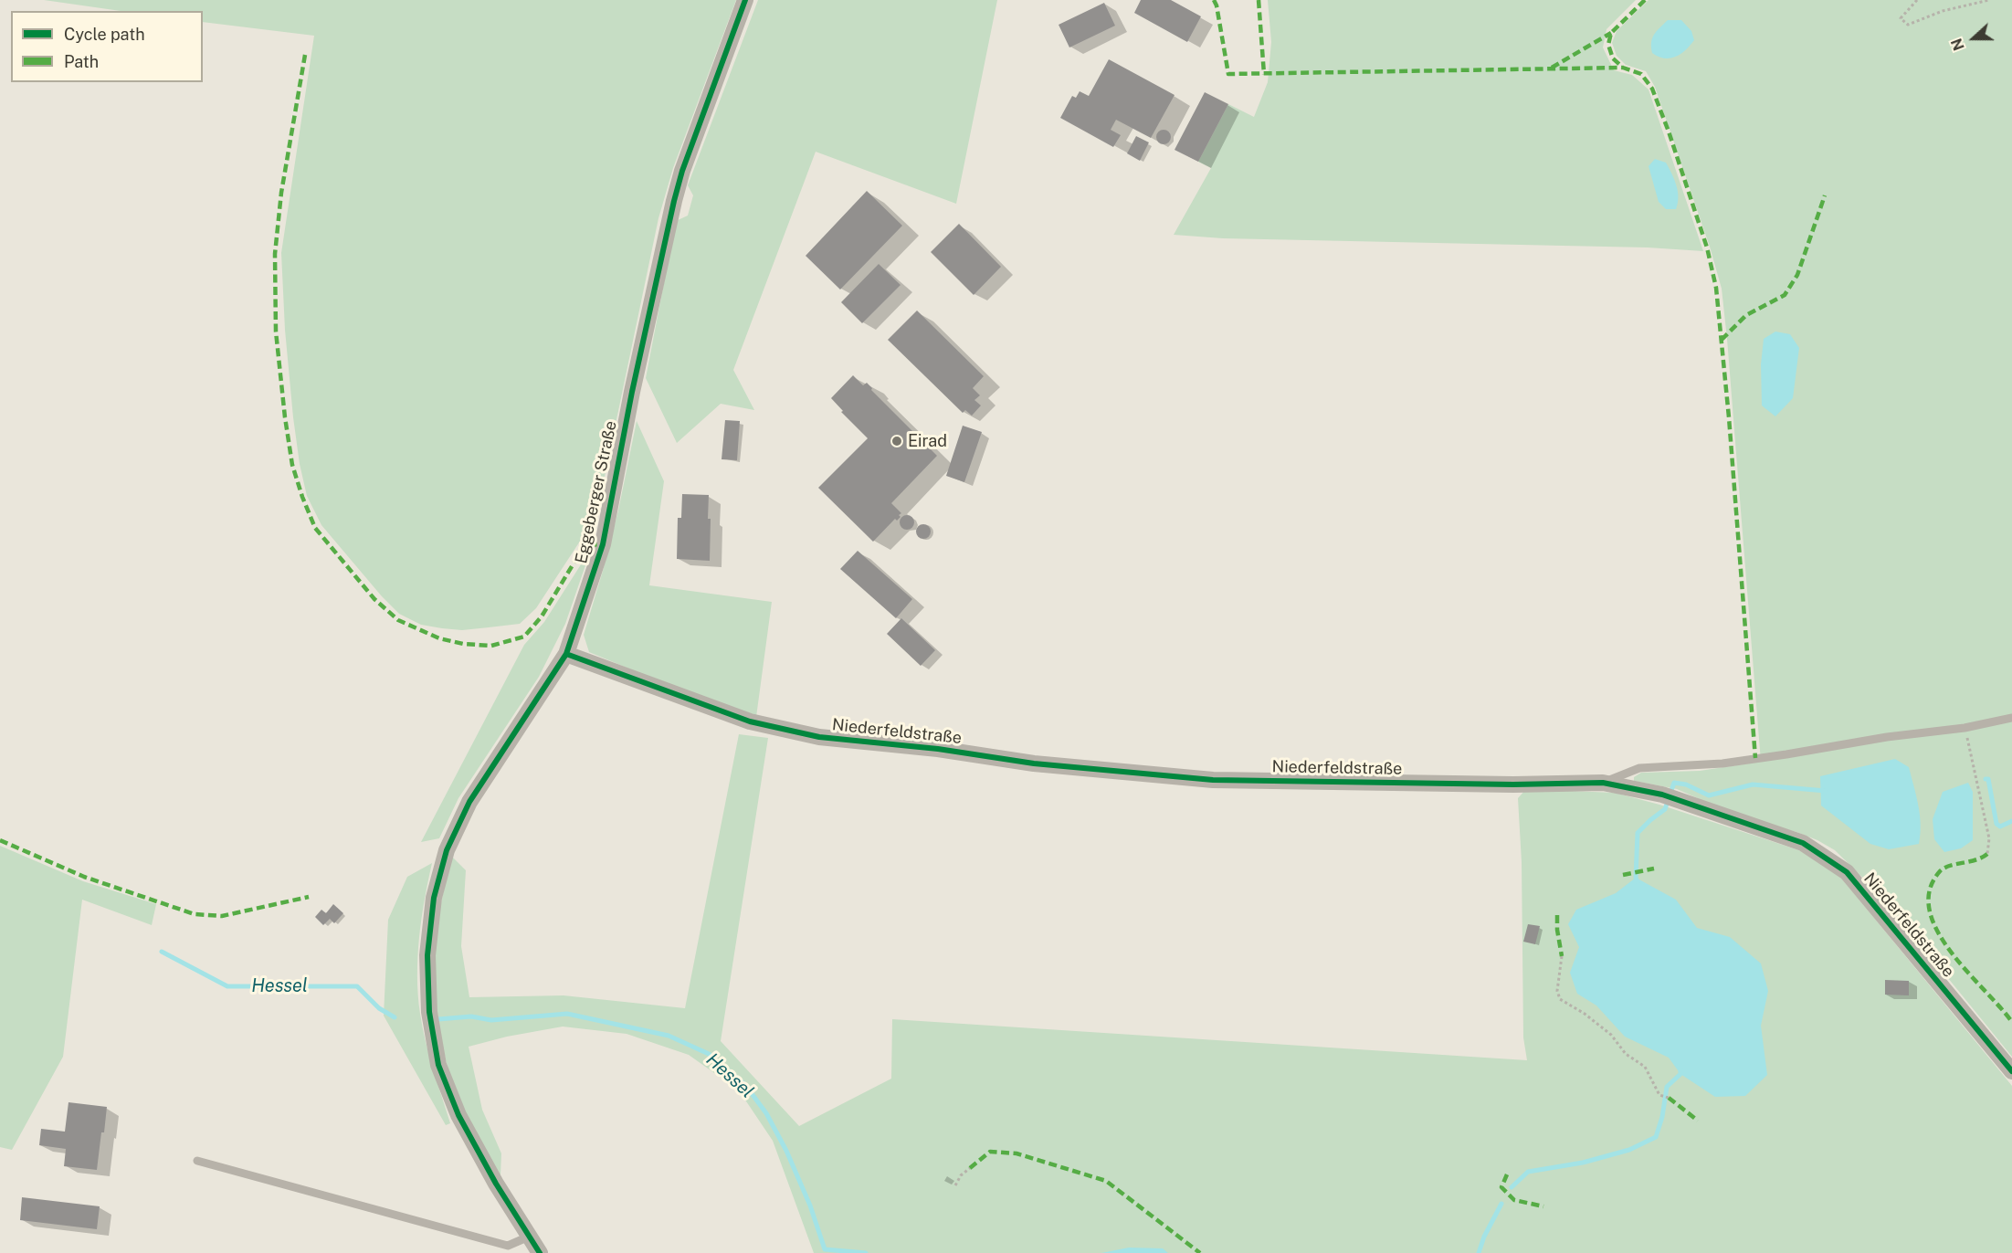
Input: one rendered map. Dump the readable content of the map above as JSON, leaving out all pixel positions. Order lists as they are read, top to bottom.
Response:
{
  "streets": {
    "street": ["Eggeberger Straße", "Niederfeldstraße"]
  },
  "crossings": [
    ["Eggeberger Straße", "Niederfeldstraße"]
  ],
  "water": ["Hessel"],
  "places": ["Eirad"],
  "legend": ["Cycle path", "Path"],
  "north": "left"
}
